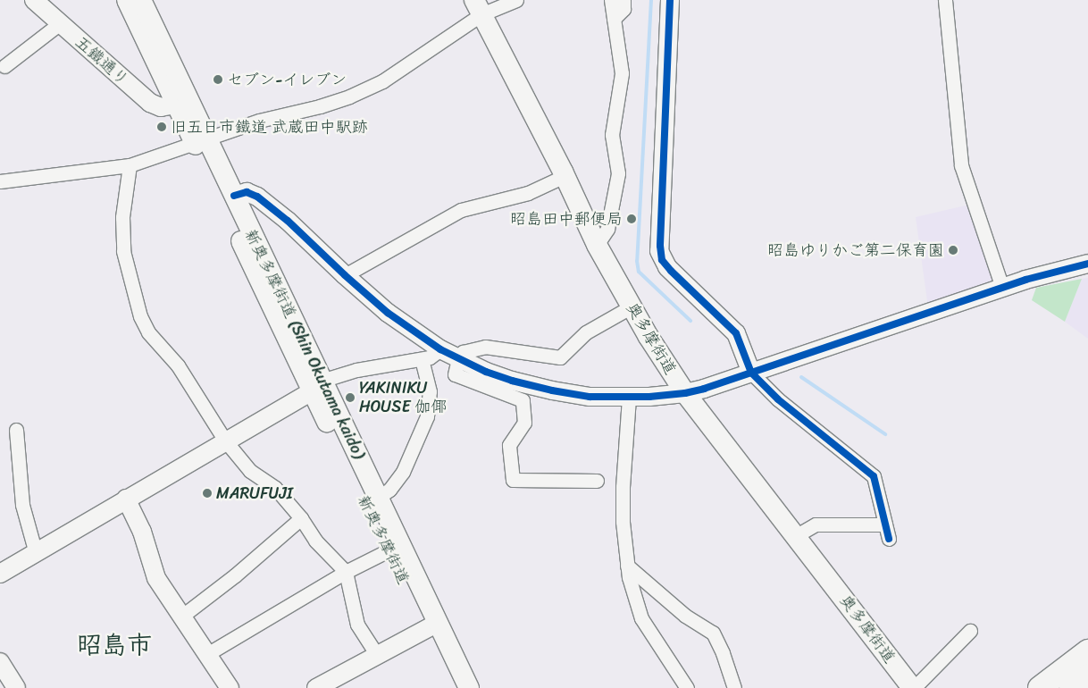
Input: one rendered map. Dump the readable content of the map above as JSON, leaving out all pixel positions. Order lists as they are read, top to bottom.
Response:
{
  "streets": {
    "main road": ["奥多摩街道", "新奥多摩街道 (Shin Okutama kaido)", "新奥多摩街道"],
    "street": ["五鐵通り"]
  },
  "crossings": [
    ["五鐵通り", "新奥多摩街道 (Shin Okutama kaido)"],
    ["新奥多摩街道 (Shin Okutama kaido)", "新奥多摩街道"]
  ],
  "districts": ["昭島市"],
  "places": [
    "セブン-イレブン",
    "旧五日市鐵道 武蔵田中駅跡",
    "昭島田中郵便局",
    "昭島ゆりかご第二保育園",
    "YAKINIKU HOUSE 伽倻",
    "MARUFUJI"
  ]
}
